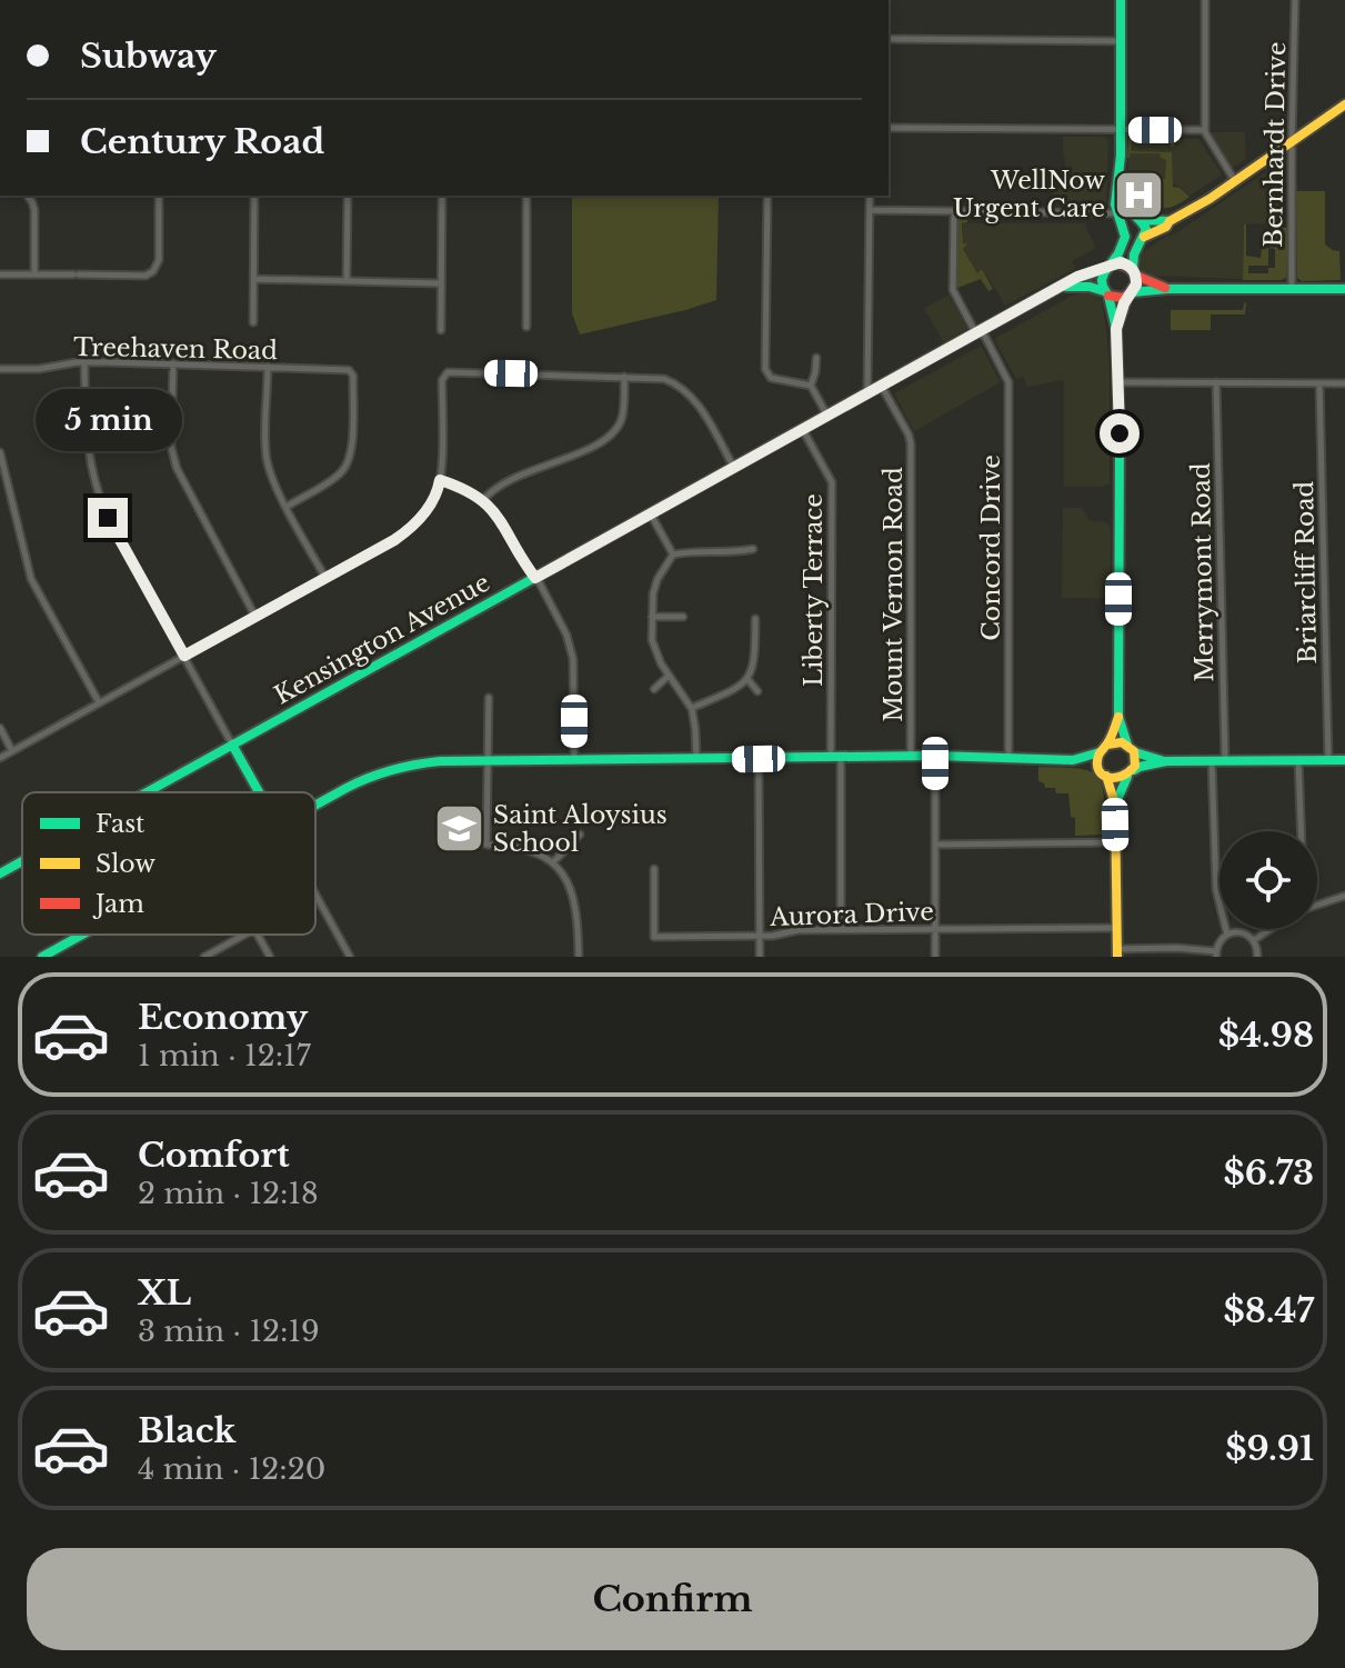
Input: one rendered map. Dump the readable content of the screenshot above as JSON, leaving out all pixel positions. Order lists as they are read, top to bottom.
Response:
{
  "streets": {
    "street": [
      "Bernhardt Drive",
      "Treehaven Road",
      "Concord Drive",
      "Merrymont Road",
      "Briarcliff Road",
      "Liberty Terrace",
      "Mount Vernon Road",
      "Kensington Avenue",
      "Aurora Drive"
    ]
  },
  "crossings": [
    ["Concord Drive", "Kensington Avenue"],
    ["Liberty Terrace", "Kensington Avenue"],
    ["Liberty Terrace", "Aurora Drive"],
    ["Mount Vernon Road", "Kensington Avenue"]
  ],
  "places": {
    "hospital": ["WellNow Urgent Care"],
    "school or university": ["Saint Aloysius School"]
  },
  "legend": ["Fast", "Slow", "Jam"],
  "page": {
    "banner": ["Subway", "Century Road"],
    "bubble": "5 min",
    "list": [
      {
        "name": "Economy",
        "note": "1 min · 12:17",
        "value": "$4.98"
      },
      {
        "name": "Comfort",
        "note": "2 min · 12:18",
        "value": "$6.73"
      },
      {
        "name": "XL",
        "note": "3 min · 12:19",
        "value": "$8.47"
      },
      {
        "name": "Black",
        "note": "4 min · 12:20",
        "value": "$9.91"
      }
    ],
    "buttons": "Confirm"
  }
}
